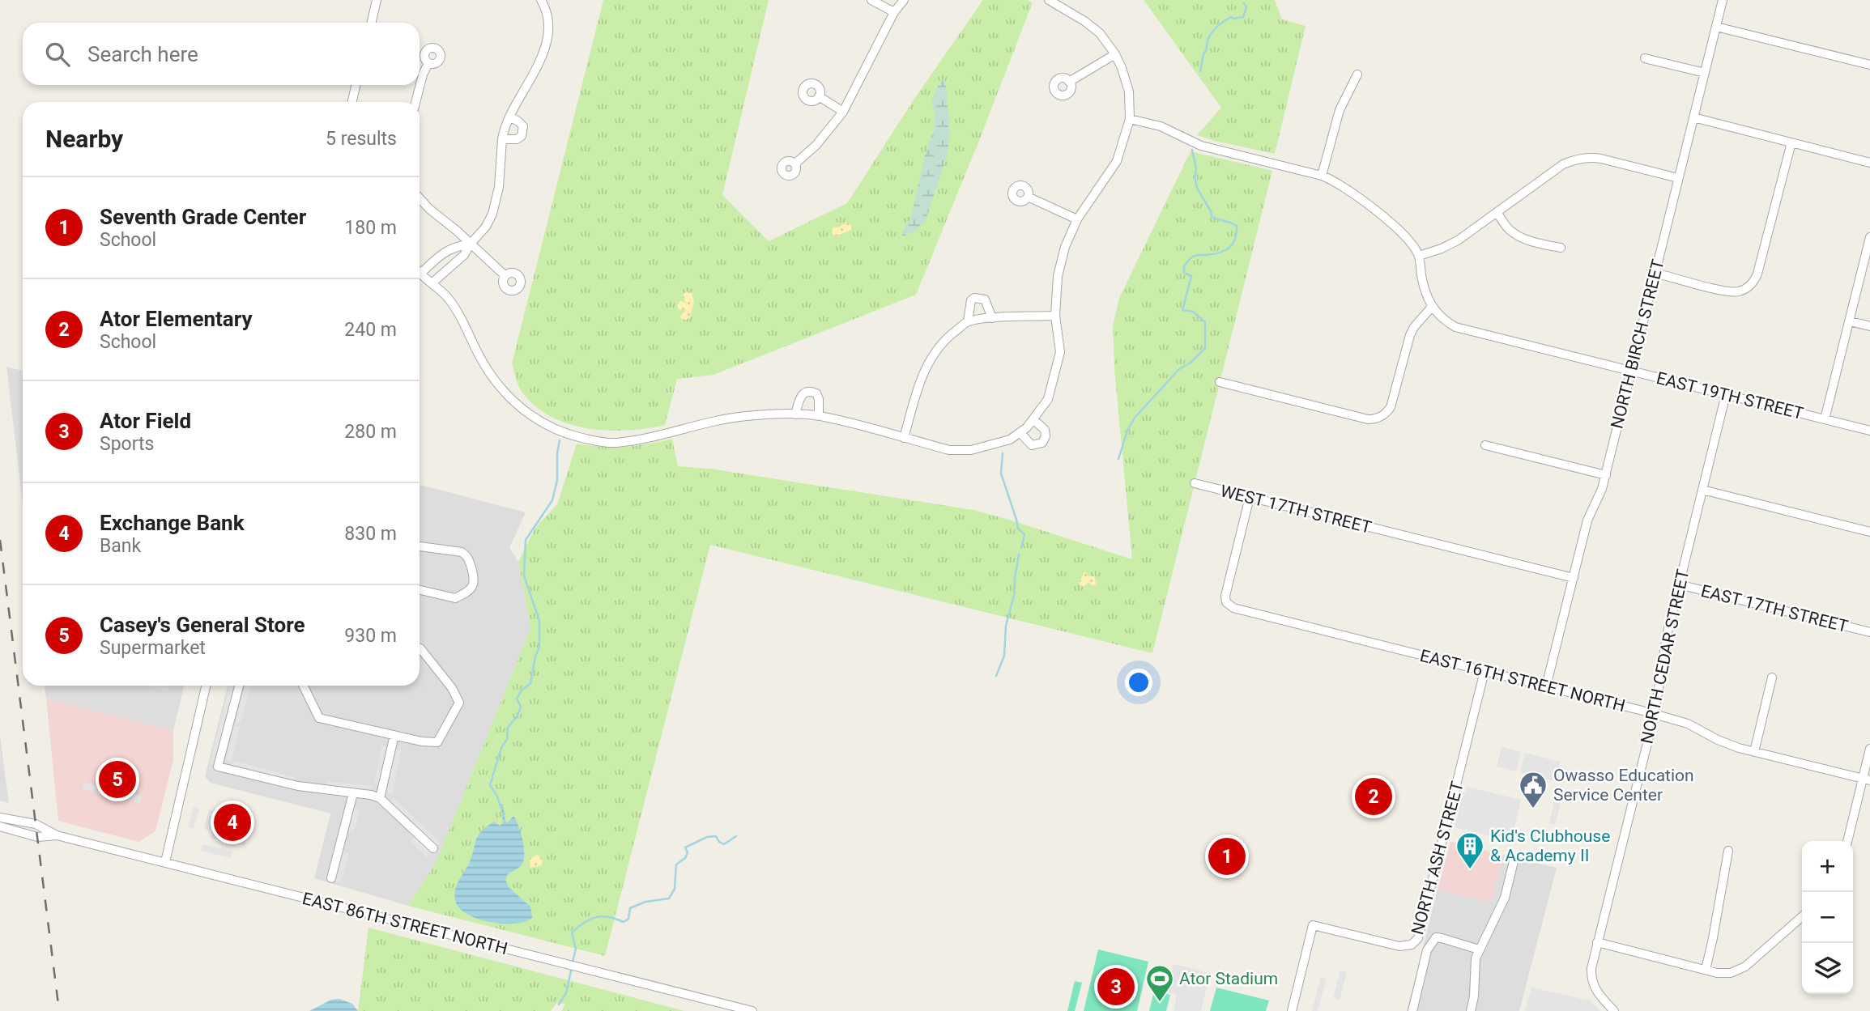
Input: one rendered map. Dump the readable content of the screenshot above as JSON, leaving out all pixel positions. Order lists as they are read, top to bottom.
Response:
{
  "streets": {
    "street": [
      "NORTH BIRCH STREET",
      "EAST 19TH STREET",
      "WEST 17TH STREET",
      "EAST 17TH STREET",
      "NORTH CEDAR STREET",
      "EAST 16TH STREET NORTH",
      "NORTH ASH STREET",
      "EAST 86TH STREET NORTH"
    ]
  },
  "crossings": [
    ["NORTH BIRCH STREET", "EAST 19TH STREET"],
    ["NORTH BIRCH STREET", "WEST 17TH STREET"],
    ["NORTH BIRCH STREET", "EAST 16TH STREET NORTH"],
    ["EAST 19TH STREET", "NORTH CEDAR STREET"],
    ["WEST 17TH STREET", "EAST 16TH STREET NORTH"],
    ["EAST 17TH STREET", "NORTH CEDAR STREET"],
    ["NORTH CEDAR STREET", "EAST 16TH STREET NORTH"],
    ["EAST 16TH STREET NORTH", "NORTH ASH STREET"]
  ],
  "places": {
    "public building": ["Owasso Education Service Center"],
    "building": ["Kid's Clubhouse & Academy II"],
    "sports": ["Ator Stadium"]
  },
  "page": {
    "search": "Search here",
    "heading": ["Nearby", "5 results"],
    "list": [
      {
        "mark": "1",
        "name": "Seventh Grade Center",
        "note": "School",
        "value": "180 m"
      },
      {
        "mark": "2",
        "name": "Ator Elementary",
        "note": "School",
        "value": "240 m"
      },
      {
        "mark": "3",
        "name": "Ator Field",
        "note": "Sports",
        "value": "280 m"
      },
      {
        "mark": "4",
        "name": "Exchange Bank",
        "note": "Bank",
        "value": "830 m"
      },
      {
        "mark": "5",
        "name": "Casey's General Store",
        "note": "Supermarket",
        "value": "930 m"
      }
    ],
    "pins": [
      "5",
      "2",
      "4",
      "1",
      "3"
    ],
    "map_buttons": ["+", "−"]
  }
}
